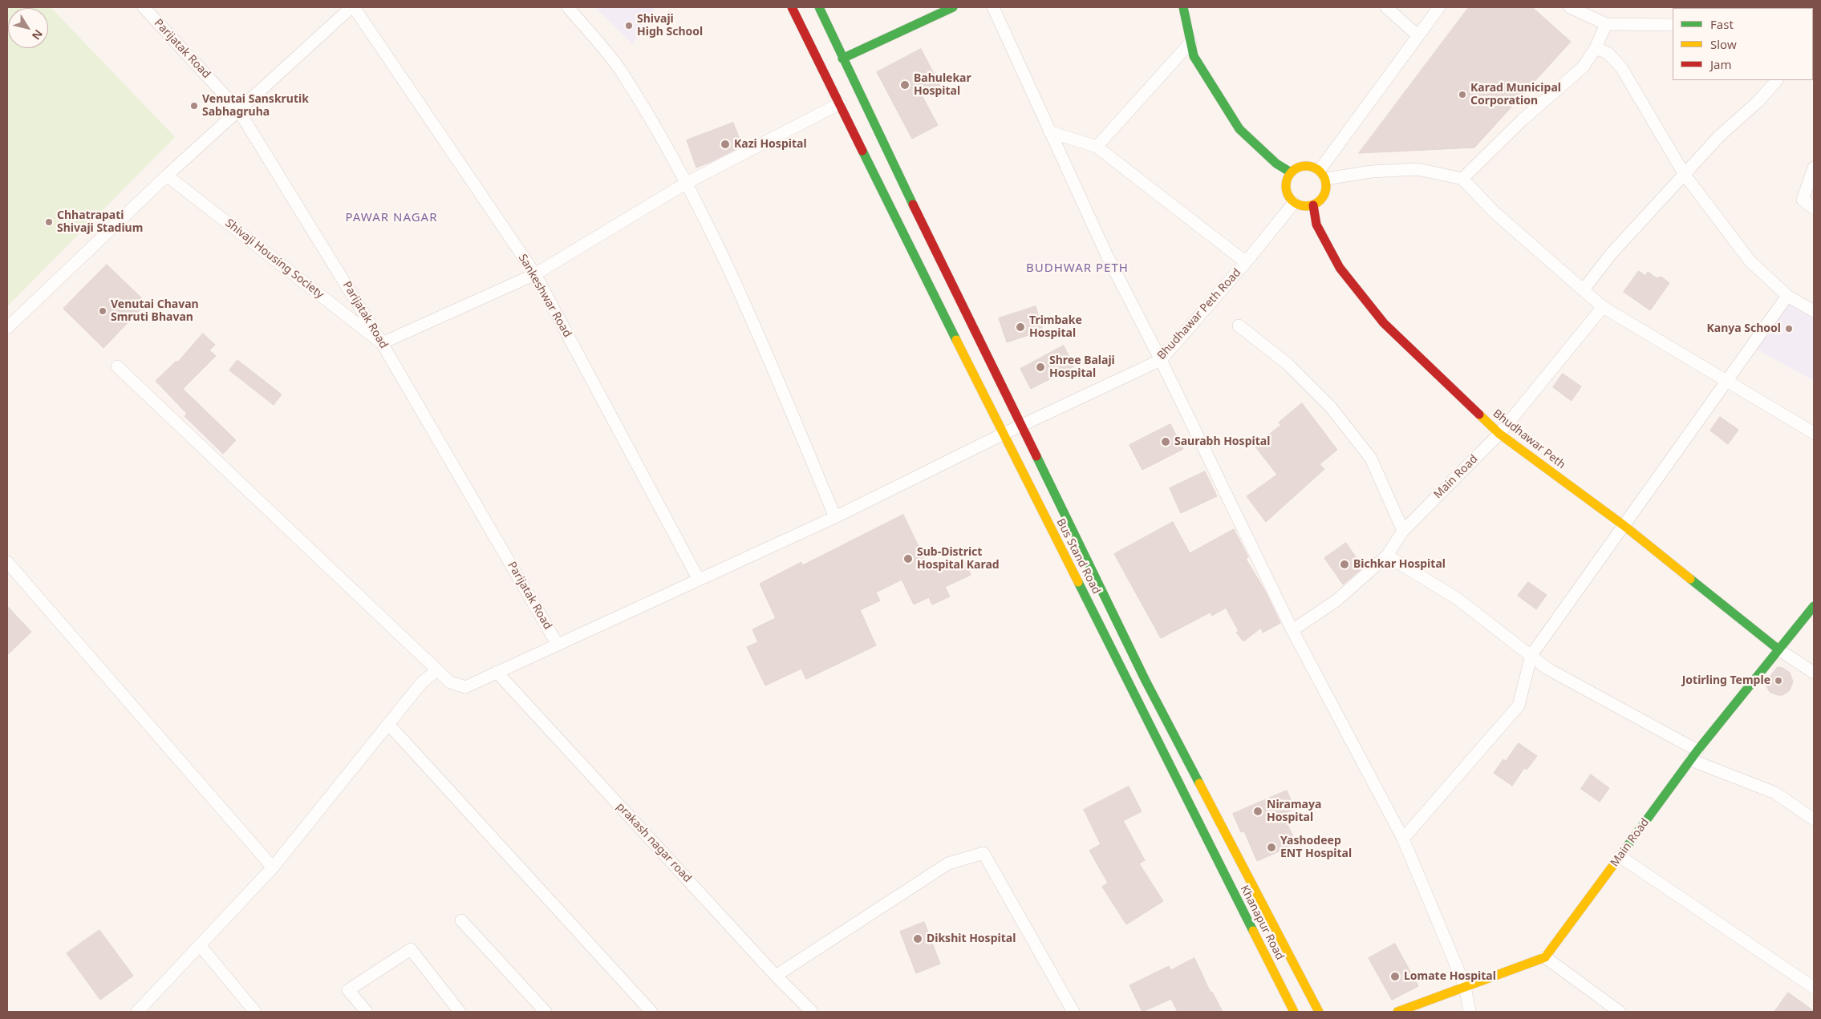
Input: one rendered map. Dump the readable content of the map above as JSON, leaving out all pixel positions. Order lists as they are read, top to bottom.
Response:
{
  "streets": {
    "main road": [
      "Bhudhawar Peth",
      "Main Road",
      "Bus Stand Road",
      "Khanapur Road"
    ],
    "street": [
      "Parijatak Road",
      "Shivaji Housing Society",
      "Sankeshwar Road",
      "Bhudhawar Peth Road",
      "prakash nagar road"
    ]
  },
  "crossings": [
    ["Parijatak Road", "Shivaji Housing Society"],
    ["Parijatak Road", "Bhudhawar Peth Road"],
    ["Sankeshwar Road", "Bhudhawar Peth Road"],
    ["Bhudhawar Peth Road", "Bhudhawar Peth"],
    ["Bhudhawar Peth Road", "Bus Stand Road"],
    ["Bhudhawar Peth Road", "prakash nagar road"],
    ["Bhudhawar Peth", "Main Road"],
    ["Bus Stand Road", "Khanapur Road"]
  ],
  "districts": ["PAWAR NAGAR", "BUDHWAR PETH"],
  "places": [
    "Shivaji High School",
    "Bahulekar Hospital",
    "Karad Municipal Corporation",
    "Venutai Sanskrutik Sabhagruha",
    "Kazi Hospital",
    "Chhatrapati Shivaji Stadium",
    "Venutai Chavan Smruti Bhavan",
    "Trimbake Hospital",
    "Kanya School",
    "Shree Balaji Hospital",
    "Saurabh Hospital",
    "Sub-District Hospital Karad",
    "Bichkar Hospital",
    "Jotirling Temple",
    "Niramaya Hospital",
    "Yashodeep ENT Hospital",
    "Dikshit Hospital",
    "Lomate Hospital"
  ],
  "legend": ["Fast", "Slow", "Jam"],
  "north": "bottom right"
}
